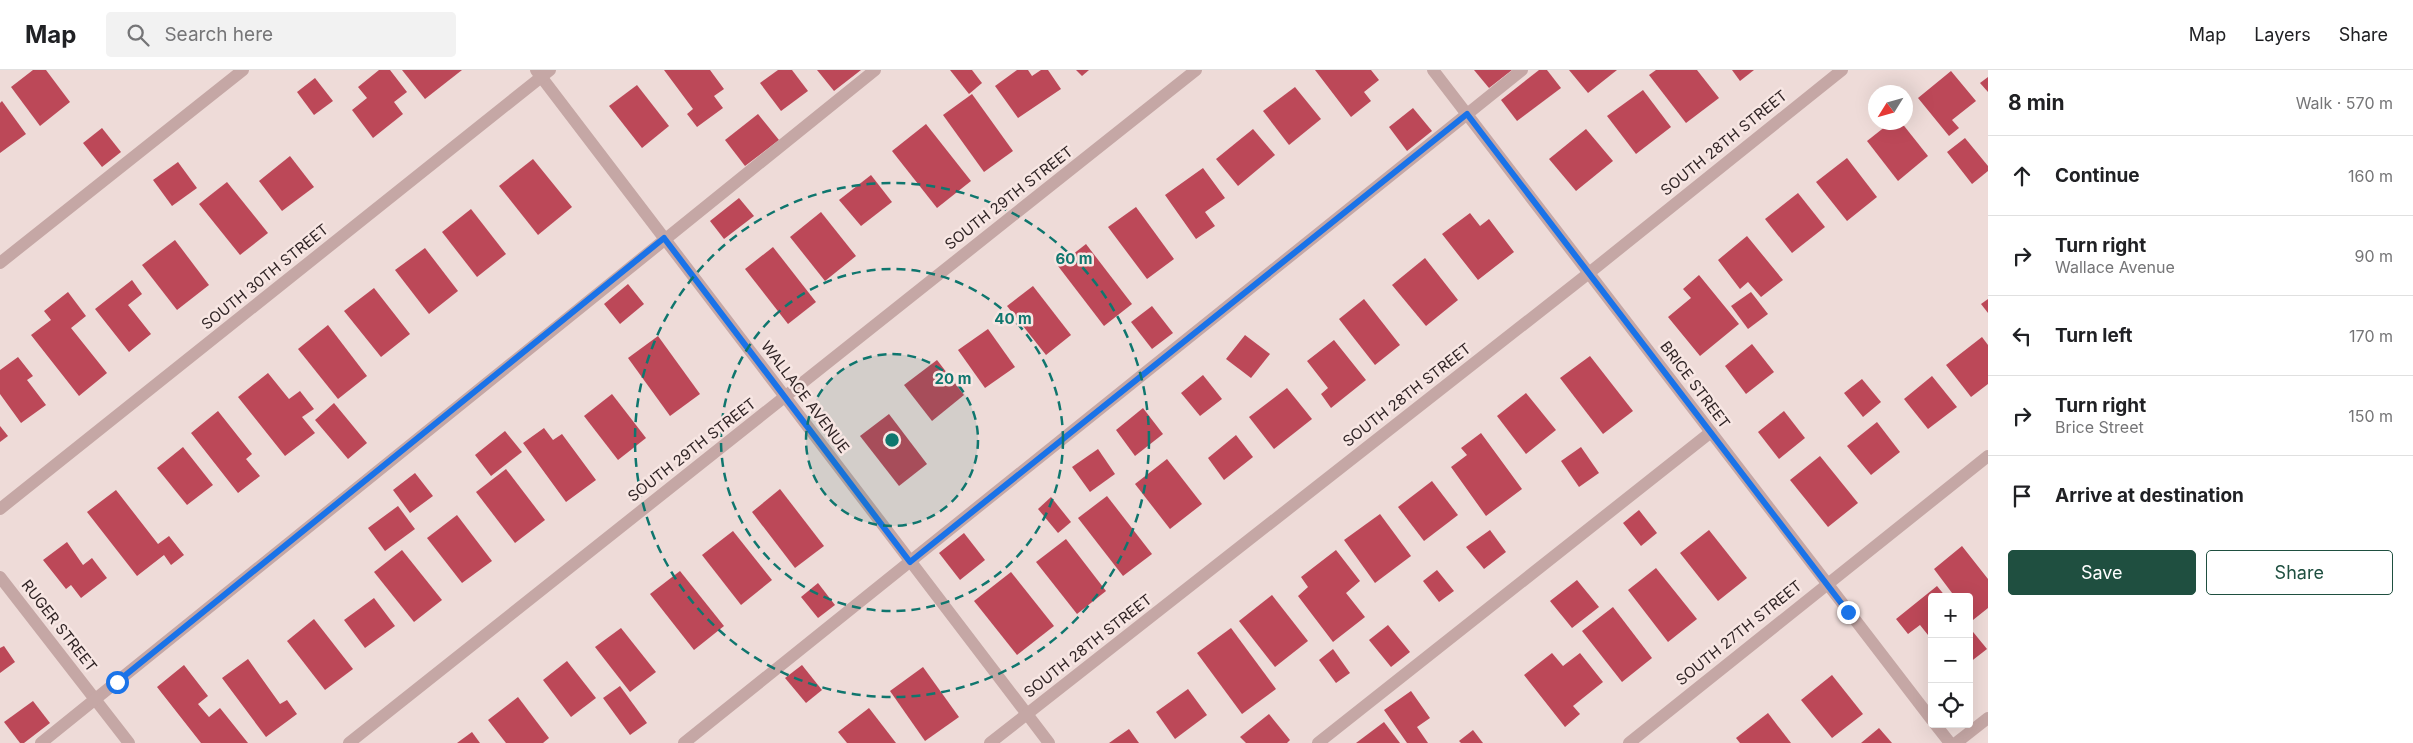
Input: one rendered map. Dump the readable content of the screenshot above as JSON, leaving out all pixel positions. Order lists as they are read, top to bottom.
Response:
{
  "streets": {
    "street": [
      "SOUTH 28TH STREET",
      "SOUTH 29TH STREET",
      "SOUTH 30TH STREET",
      "BRICE STREET",
      "WALLACE AVENUE",
      "RUGER STREET",
      "SOUTH 27TH STREET"
    ]
  },
  "crossings": [
    ["SOUTH 28TH STREET", "BRICE STREET"],
    ["SOUTH 28TH STREET", "WALLACE AVENUE"],
    ["SOUTH 29TH STREET", "WALLACE AVENUE"],
    ["SOUTH 30TH STREET", "WALLACE AVENUE"],
    ["BRICE STREET", "SOUTH 27TH STREET"]
  ],
  "north": "bottom left",
  "page": {
    "header": "Map",
    "search": "Search here",
    "nav": ["Map", "Layers", "Share"],
    "heading": ["8 min", "Walk · 570 m"],
    "list": [
      ["Continue", "160 m"],
      ["Turn right", "Wallace Avenue", "90 m"],
      ["Turn left", "170 m"],
      ["Turn right", "Brice Street", "150 m"],
      "Arrive at destination"
    ],
    "buttons": ["Save", "Share"],
    "map_buttons": ["+", "−"]
  },
  "rings": ["60 m", "40 m", "20 m"]
}
